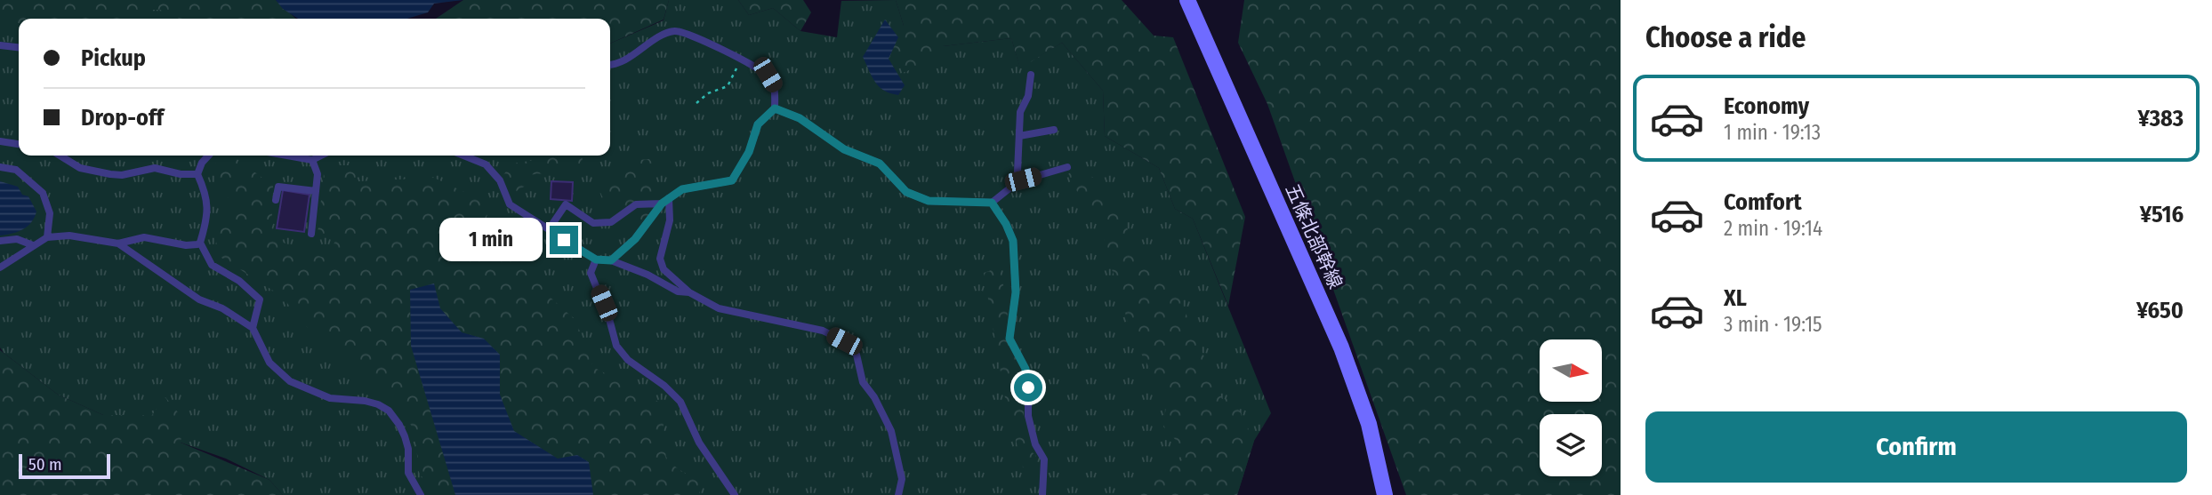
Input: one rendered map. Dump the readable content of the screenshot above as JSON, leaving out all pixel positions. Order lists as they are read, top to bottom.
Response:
{
  "streets": {
    "street": ["五條北部幹線"]
  },
  "scale_bar": "50 m",
  "north": "right",
  "page": {
    "heading": "Choose a ride",
    "banner": ["Pickup", "Drop-off"],
    "list": [
      {
        "name": "Economy",
        "note": "1 min · 19:13",
        "value": "¥383"
      },
      {
        "name": "Comfort",
        "note": "2 min · 19:14",
        "value": "¥516"
      },
      {
        "name": "XL",
        "note": "3 min · 19:15",
        "value": "¥650"
      }
    ],
    "bubble": "1 min",
    "buttons": "Confirm",
    "scale": "50 m"
  }
}
